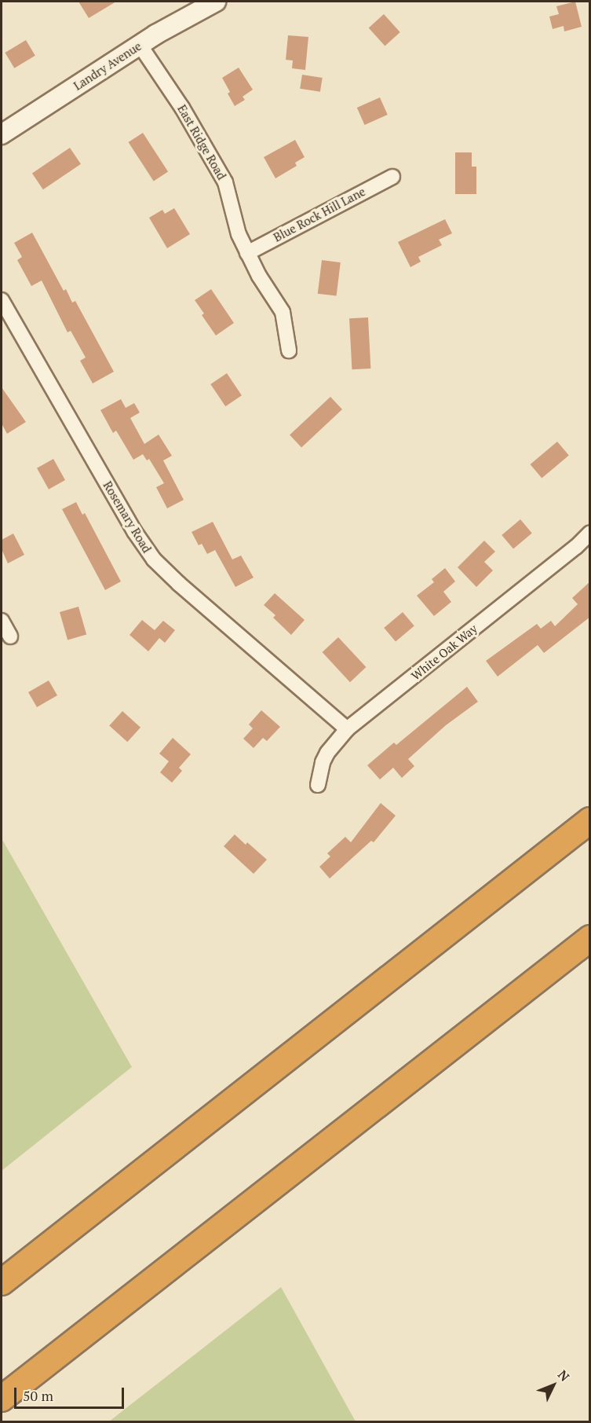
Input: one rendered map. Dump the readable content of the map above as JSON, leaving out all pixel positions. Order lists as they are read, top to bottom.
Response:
{
  "streets": {
    "street": [
      "Landry Avenue",
      "East Ridge Road",
      "Blue Rock Hill Lane",
      "Rosemary Road",
      "White Oak Way"
    ]
  },
  "crossings": [
    ["Landry Avenue", "East Ridge Road"],
    ["East Ridge Road", "Blue Rock Hill Lane"],
    ["Rosemary Road", "White Oak Way"]
  ],
  "scale_bar": "50 m",
  "north": "top right"
}
